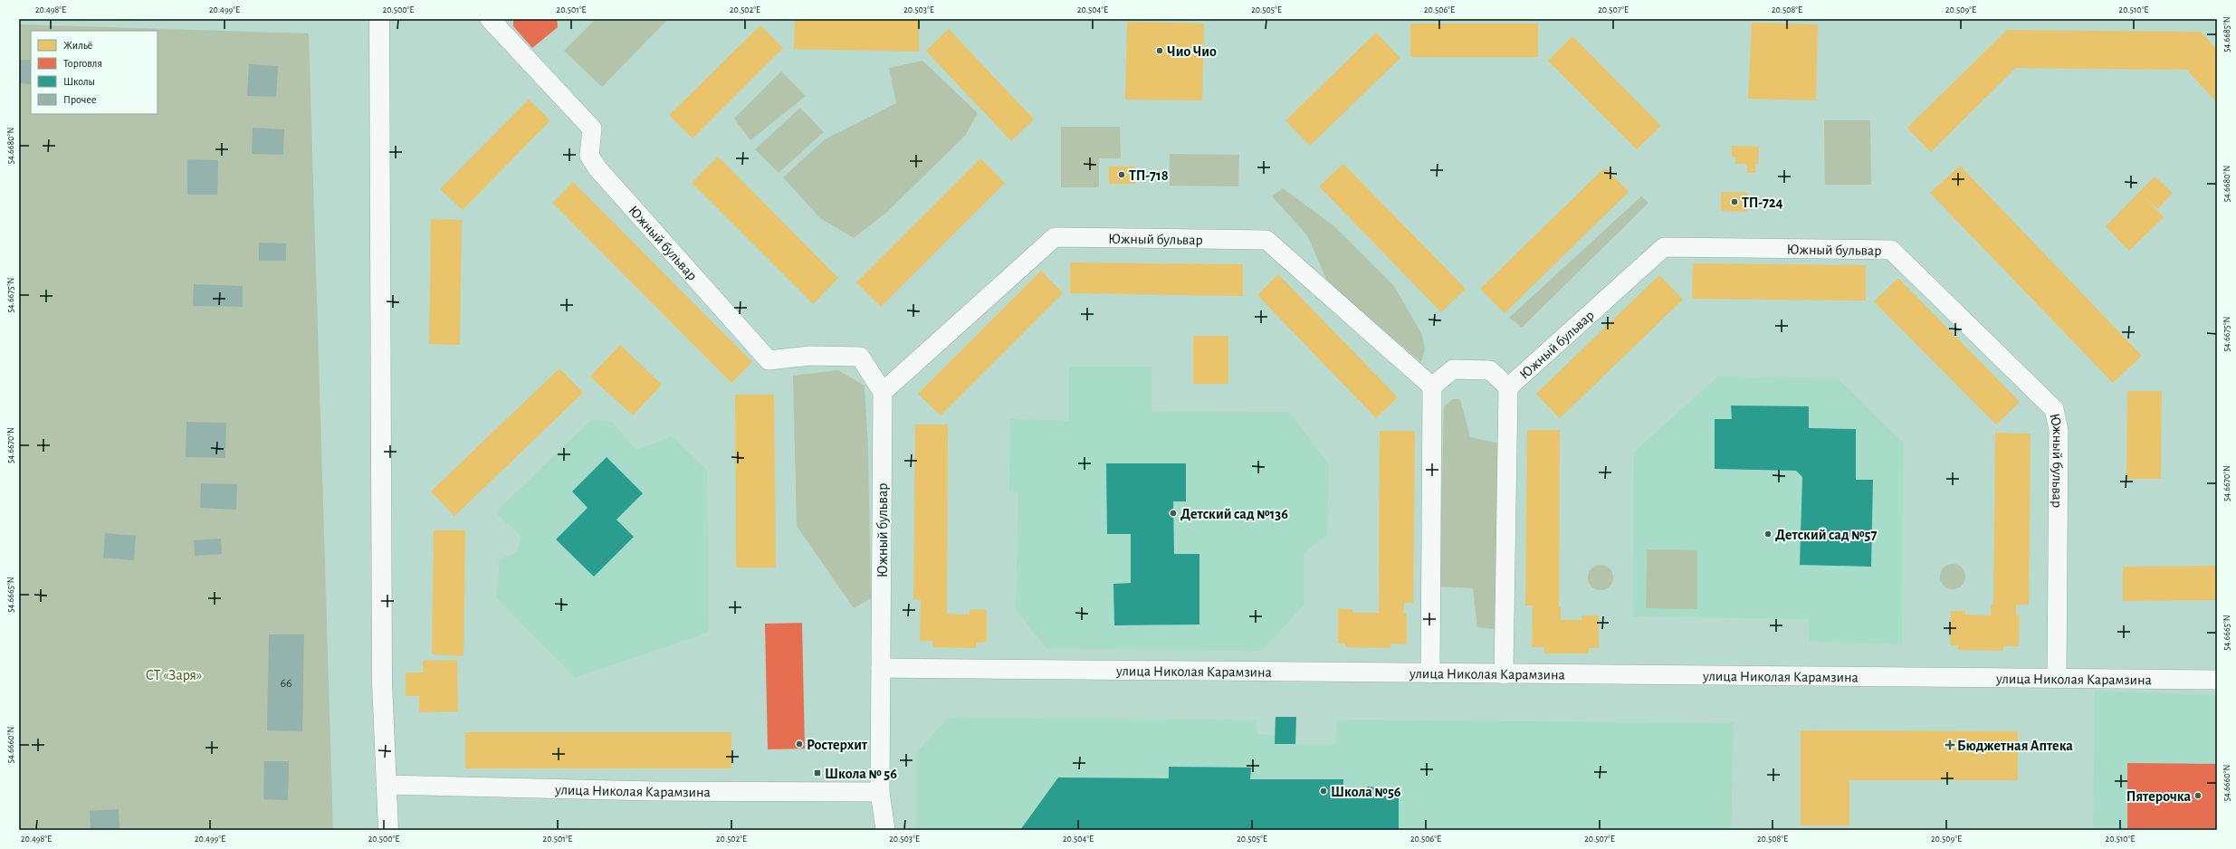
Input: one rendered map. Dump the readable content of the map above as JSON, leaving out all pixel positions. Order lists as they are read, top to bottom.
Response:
{
  "streets": {
    "street": ["Южный бульвар", "улица Николая Карамзина"]
  },
  "crossings": [
    ["Южный бульвар", "улица Николая Карамзина"]
  ],
  "parks": ["СТ «Заря»"],
  "places": {
    "other": [
      "Чио Чио",
      "ТП-718",
      "ТП-724",
      "Детский сад №136",
      "Детский сад №57",
      "Ростерхит",
      "Школа №56",
      "Пятерочка"
    ],
    "health": ["Бюджетная Аптека"],
    "transit": ["Школа № 56"]
  },
  "house_numbers": ["66"],
  "legend": [
    "Жильё",
    "Торговля",
    "Школы",
    "Прочее"
  ],
  "coordinates": [
    "20.498°E",
    "20.499°E",
    "20.500°E",
    "20.501°E",
    "20.502°E",
    "20.503°E",
    "20.504°E",
    "20.505°E",
    "20.506°E",
    "20.507°E",
    "20.508°E",
    "20.509°E",
    "20.510°E",
    "54.6685°N",
    "54.6680°N",
    "54.6675°N",
    "54.6670°N",
    "54.6665°N",
    "54.6660°N"
  ]
}
